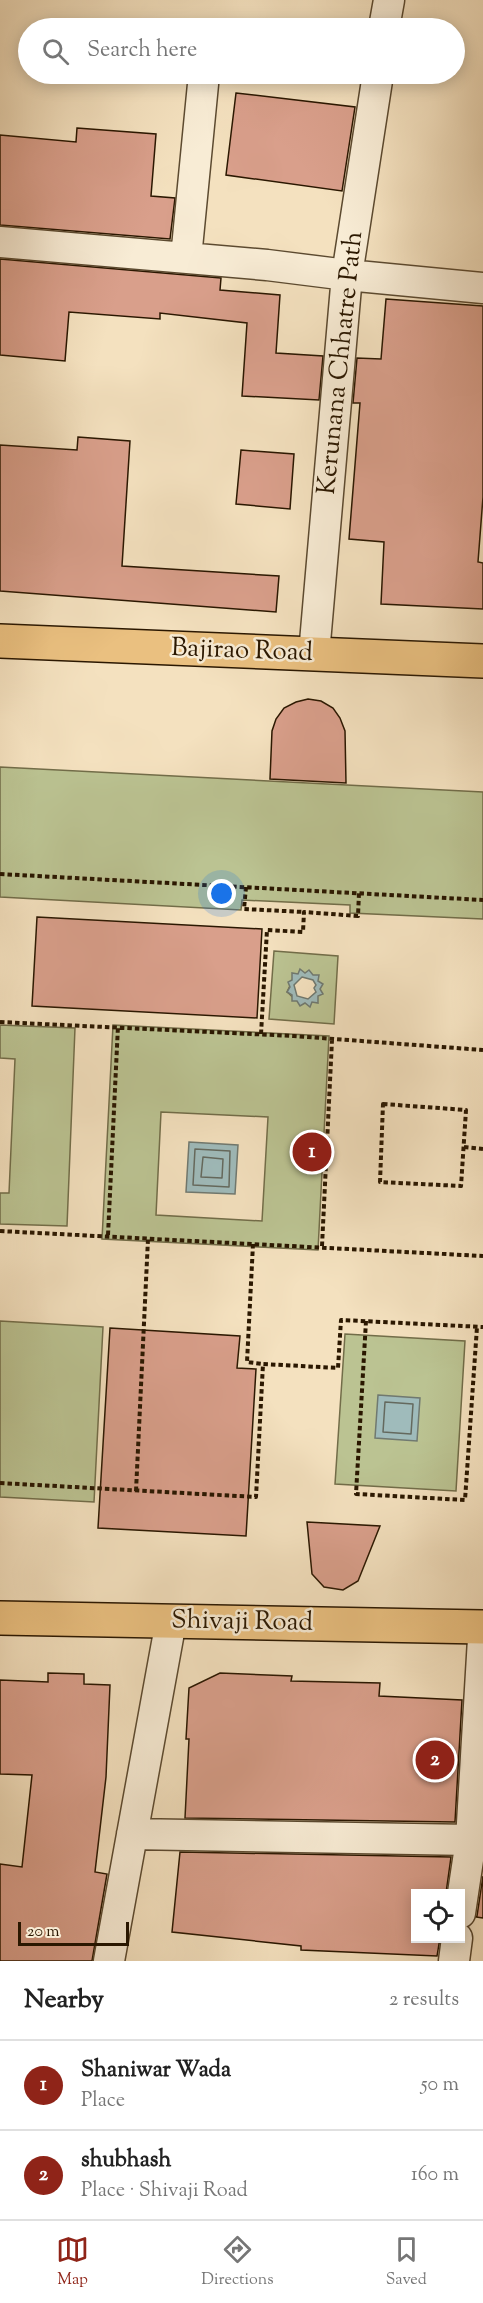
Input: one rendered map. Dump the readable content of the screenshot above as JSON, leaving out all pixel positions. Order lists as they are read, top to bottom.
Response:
{
  "streets": {
    "highway": ["Bajirao Road", "Shivaji Road"],
    "street": ["Kerunana Chhatre Path"]
  },
  "crossings": [
    ["Kerunana Chhatre Path", "Bajirao Road"]
  ],
  "scale_bar": "20 m",
  "page": {
    "search": "Search here",
    "pins": ["1", "2"],
    "scale": "20 m",
    "heading": ["Nearby", "2 results"],
    "list": [
      {
        "mark": "1",
        "name": "Shaniwar Wada",
        "note": "Place",
        "value": "50 m"
      },
      {
        "mark": "2",
        "name": "shubhash",
        "note": "Place · Shivaji Road",
        "value": "160 m"
      }
    ],
    "nav": ["Map", "Directions", "Saved"]
  }
}
